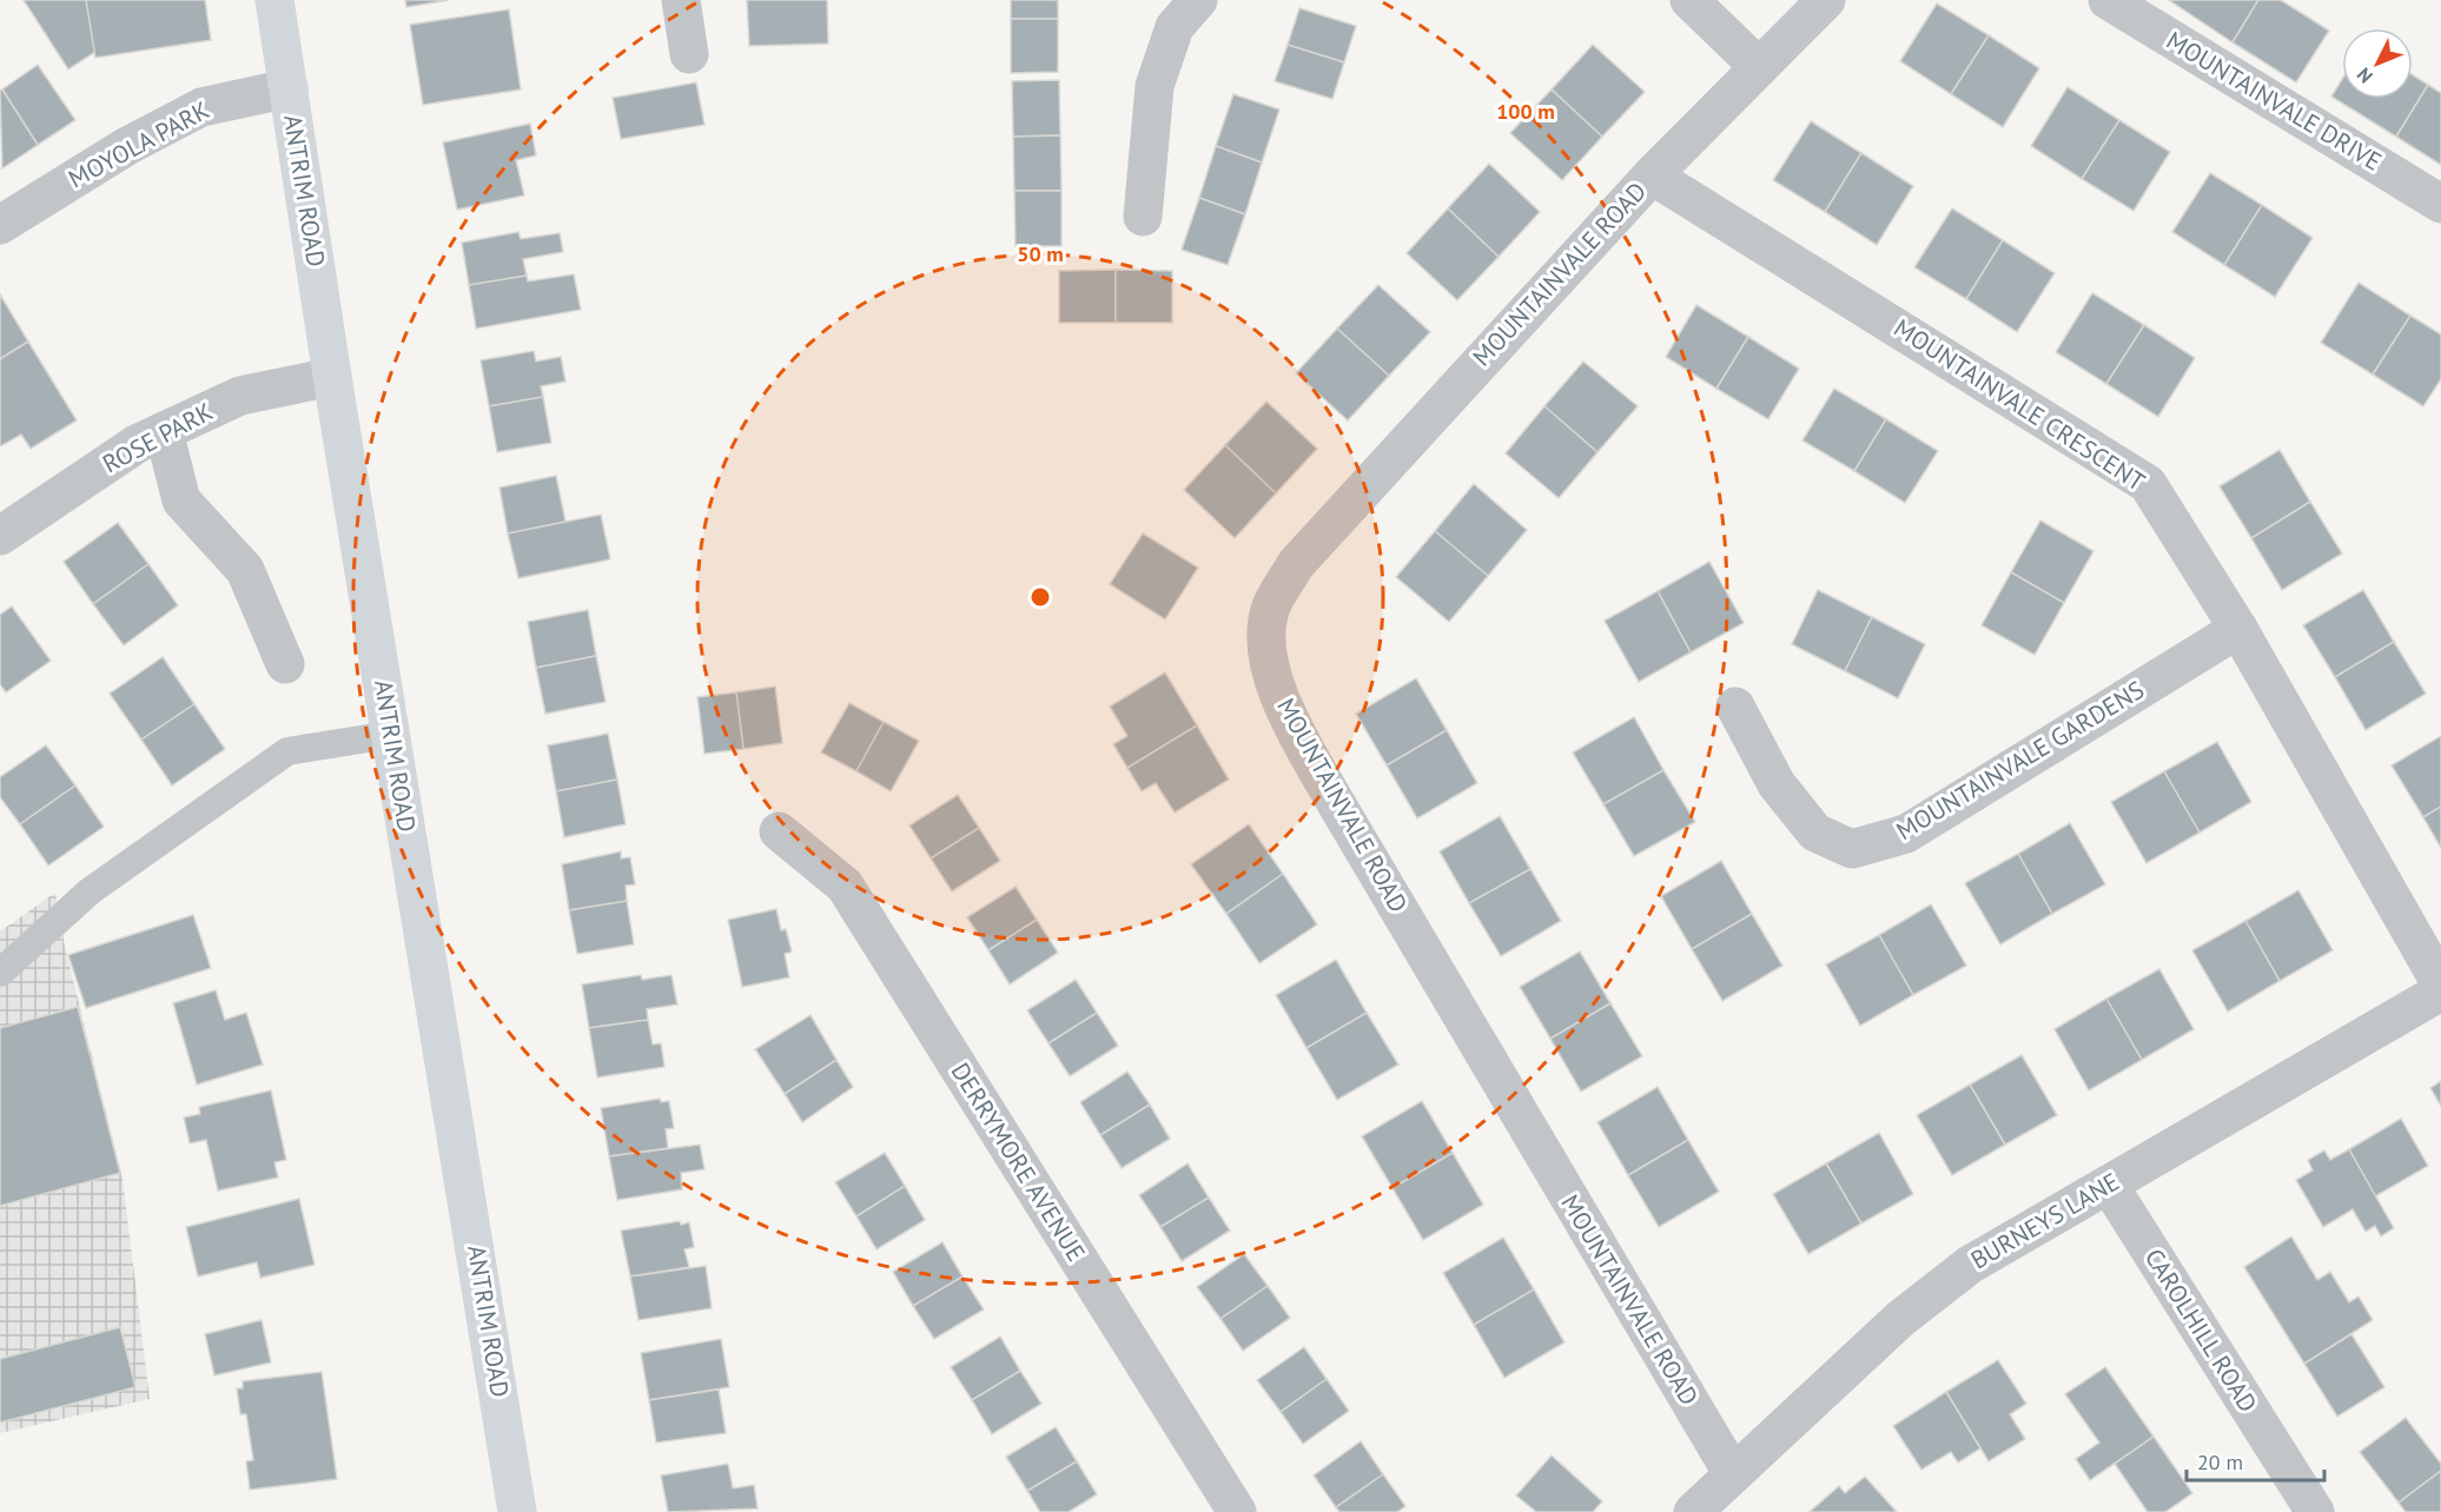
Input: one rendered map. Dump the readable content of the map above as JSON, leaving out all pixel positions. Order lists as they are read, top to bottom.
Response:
{
  "streets": {
    "main road": ["ANTRIM ROAD"],
    "street": [
      "MOUNTAINVALE DRIVE",
      "MOYOLA PARK",
      "MOUNTAINVALE ROAD",
      "MOUNTAINVALE CRESCENT",
      "ROSE PARK",
      "MOUNTAINVALE GARDENS",
      "DERRYMORE AVENUE",
      "BURNEYS LANE",
      "CAROLHILL ROAD"
    ]
  },
  "crossings": [
    ["MOYOLA PARK", "ANTRIM ROAD"],
    ["ANTRIM ROAD", "ROSE PARK"],
    ["MOUNTAINVALE ROAD", "MOUNTAINVALE CRESCENT"],
    ["MOUNTAINVALE ROAD", "BURNEYS LANE"],
    ["MOUNTAINVALE CRESCENT", "MOUNTAINVALE GARDENS"],
    ["BURNEYS LANE", "CAROLHILL ROAD"]
  ],
  "scale_bar": "20 m",
  "north": "bottom left",
  "rings": ["100 m", "50 m"]
}
